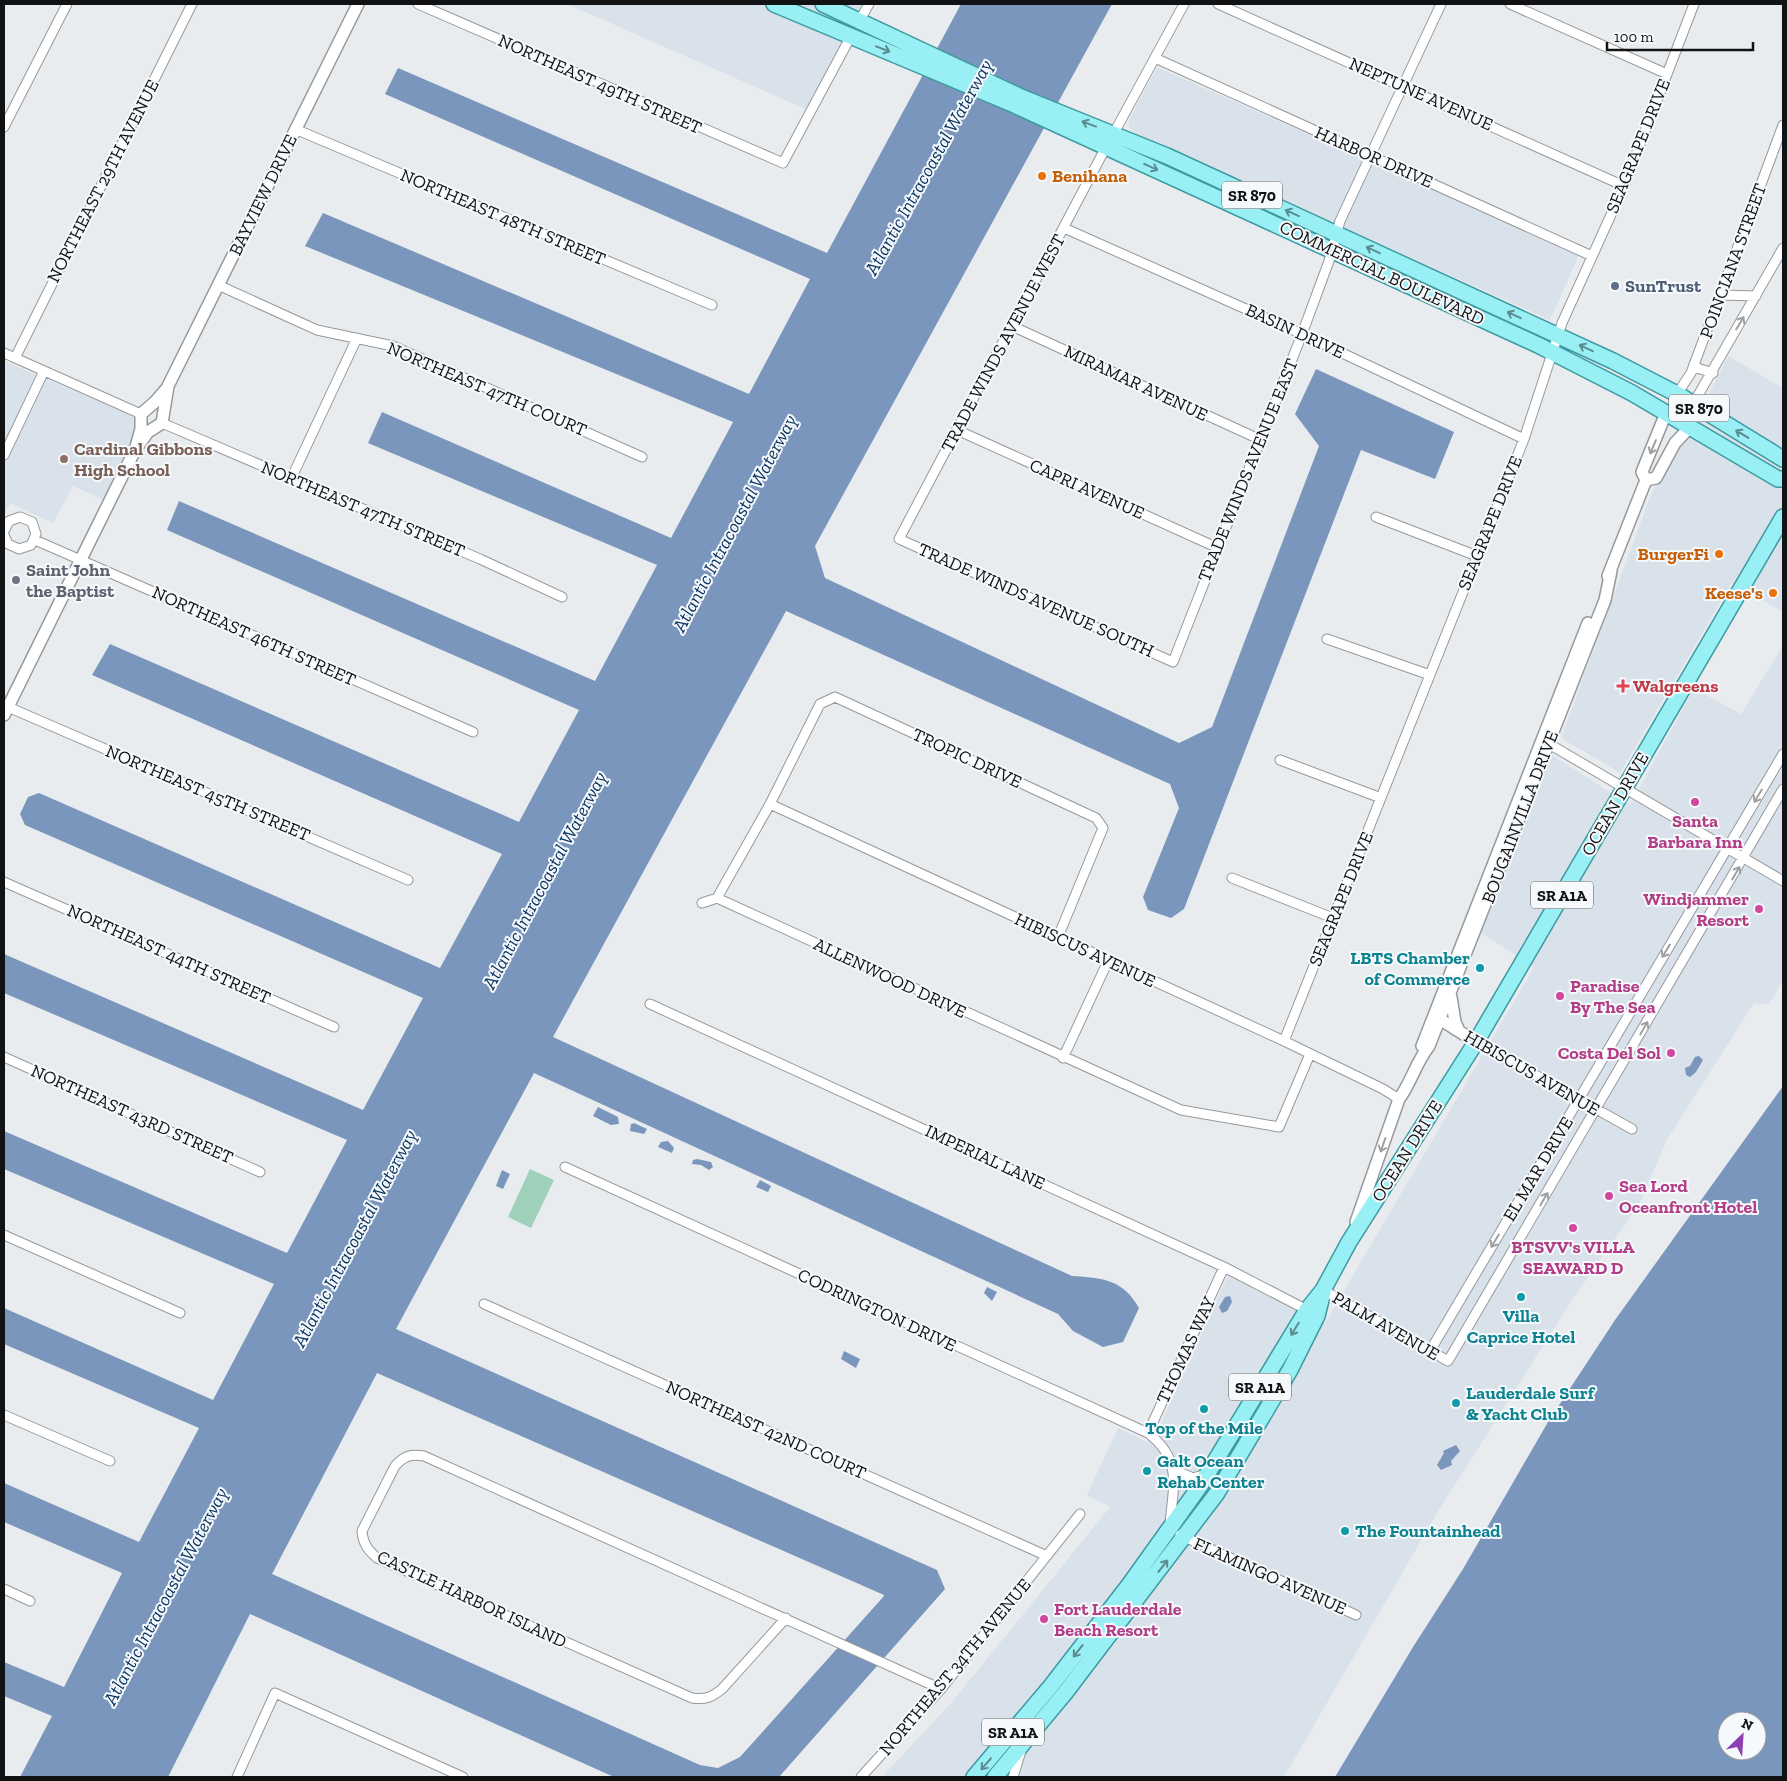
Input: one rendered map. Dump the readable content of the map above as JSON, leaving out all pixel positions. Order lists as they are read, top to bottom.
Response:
{
  "streets": {
    "main road": [
      "SR 870",
      "COMMERCIAL BOULEVARD",
      "OCEAN DRIVE",
      "SR A1A"
    ],
    "street": [
      "NORTHEAST 49TH STREET",
      "NEPTUNE AVENUE",
      "SEAGRAPE DRIVE",
      "HARBOR DRIVE",
      "NORTHEAST 29TH AVENUE",
      "BAYVIEW DRIVE",
      "NORTHEAST 48TH STREET",
      "POINCIANA STREET",
      "BASIN DRIVE",
      "TRADE WINDS AVENUE WEST",
      "MIRAMAR AVENUE",
      "NORTHEAST 47TH COURT",
      "TRADE WINDS AVENUE EAST",
      "CAPRI AVENUE",
      "NORTHEAST 47TH STREET",
      "TRADE WINDS AVENUE SOUTH",
      "NORTHEAST 46TH STREET",
      "TROPIC DRIVE",
      "NORTHEAST 45TH STREET",
      "BOUGAINVILLA DRIVE",
      "HIBISCUS AVENUE",
      "NORTHEAST 44TH STREET",
      "ALLENWOOD DRIVE",
      "NORTHEAST 43RD STREET",
      "IMPERIAL LANE",
      "EL MAR DRIVE",
      "CODRINGTON DRIVE",
      "PALM AVENUE",
      "THOMAS WAY",
      "NORTHEAST 42ND COURT",
      "FLAMINGO AVENUE",
      "CASTLE HARBOR ISLAND",
      "NORTHEAST 34TH AVENUE"
    ]
  },
  "crossings": [
    ["NORTHEAST 49TH STREET", "SR 870"],
    ["NEPTUNE AVENUE", "SEAGRAPE DRIVE"],
    ["SEAGRAPE DRIVE", "HARBOR DRIVE"],
    ["SEAGRAPE DRIVE", "COMMERCIAL BOULEVARD"],
    ["SEAGRAPE DRIVE", "BASIN DRIVE"],
    ["SEAGRAPE DRIVE", "HIBISCUS AVENUE"],
    ["HARBOR DRIVE", "TRADE WINDS AVENUE EAST"],
    ["BAYVIEW DRIVE", "NORTHEAST 48TH STREET"],
    ["BAYVIEW DRIVE", "NORTHEAST 47TH COURT"],
    ["BAYVIEW DRIVE", "NORTHEAST 47TH STREET"],
    ["BAYVIEW DRIVE", "NORTHEAST 46TH STREET"],
    ["BAYVIEW DRIVE", "NORTHEAST 45TH STREET"],
    ["SR 870", "COMMERCIAL BOULEVARD"],
    ["POINCIANA STREET", "COMMERCIAL BOULEVARD"],
    ["COMMERCIAL BOULEVARD", "TRADE WINDS AVENUE WEST"],
    ["COMMERCIAL BOULEVARD", "TRADE WINDS AVENUE EAST"],
    ["COMMERCIAL BOULEVARD", "BOUGAINVILLA DRIVE"],
    ["BASIN DRIVE", "TRADE WINDS AVENUE WEST"],
    ["BASIN DRIVE", "TRADE WINDS AVENUE EAST"],
    ["TRADE WINDS AVENUE WEST", "MIRAMAR AVENUE"],
    ["TRADE WINDS AVENUE WEST", "CAPRI AVENUE"],
    ["TRADE WINDS AVENUE WEST", "TRADE WINDS AVENUE SOUTH"],
    ["MIRAMAR AVENUE", "TRADE WINDS AVENUE EAST"],
    ["TRADE WINDS AVENUE EAST", "CAPRI AVENUE"],
    ["TRADE WINDS AVENUE EAST", "TRADE WINDS AVENUE SOUTH"],
    ["TROPIC DRIVE", "HIBISCUS AVENUE"],
    ["OCEAN DRIVE", "BOUGAINVILLA DRIVE"],
    ["OCEAN DRIVE", "SR A1A"],
    ["OCEAN DRIVE", "HIBISCUS AVENUE"],
    ["BOUGAINVILLA DRIVE", "SR A1A"],
    ["BOUGAINVILLA DRIVE", "HIBISCUS AVENUE"],
    ["SR A1A", "IMPERIAL LANE"],
    ["SR A1A", "CODRINGTON DRIVE"],
    ["SR A1A", "PALM AVENUE"],
    ["SR A1A", "FLAMINGO AVENUE"],
    ["HIBISCUS AVENUE", "ALLENWOOD DRIVE"],
    ["HIBISCUS AVENUE", "EL MAR DRIVE"],
    ["IMPERIAL LANE", "THOMAS WAY"],
    ["EL MAR DRIVE", "PALM AVENUE"],
    ["CODRINGTON DRIVE", "THOMAS WAY"],
    ["NORTHEAST 42ND COURT", "NORTHEAST 34TH AVENUE"],
    ["CASTLE HARBOR ISLAND", "NORTHEAST 34TH AVENUE"]
  ],
  "water": ["Atlantic Intracoastal Waterway"],
  "places": {
    "other": [
      "Benihana",
      "SunTrust",
      "Cardinal Gibbons High School",
      "BurgerFi",
      "Saint John the Baptist",
      "Keese's",
      "Santa Barbara Inn",
      "Windjammer Resort",
      "LBTS Chamber of Commerce",
      "Paradise By The Sea",
      "Costa Del Sol",
      "Sea Lord Oceanfront Hotel",
      "BTSVV's VILLA SEAWARD D",
      "Villa Caprice Hotel",
      "Lauderdale Surf & Yacht Club",
      "Top of the Mile",
      "Galt Ocean Rehab Center",
      "The Fountainhead",
      "Fort Lauderdale Beach Resort"
    ],
    "health": ["Walgreens"]
  },
  "scale_bar": "100 m",
  "north": "top right"
}
